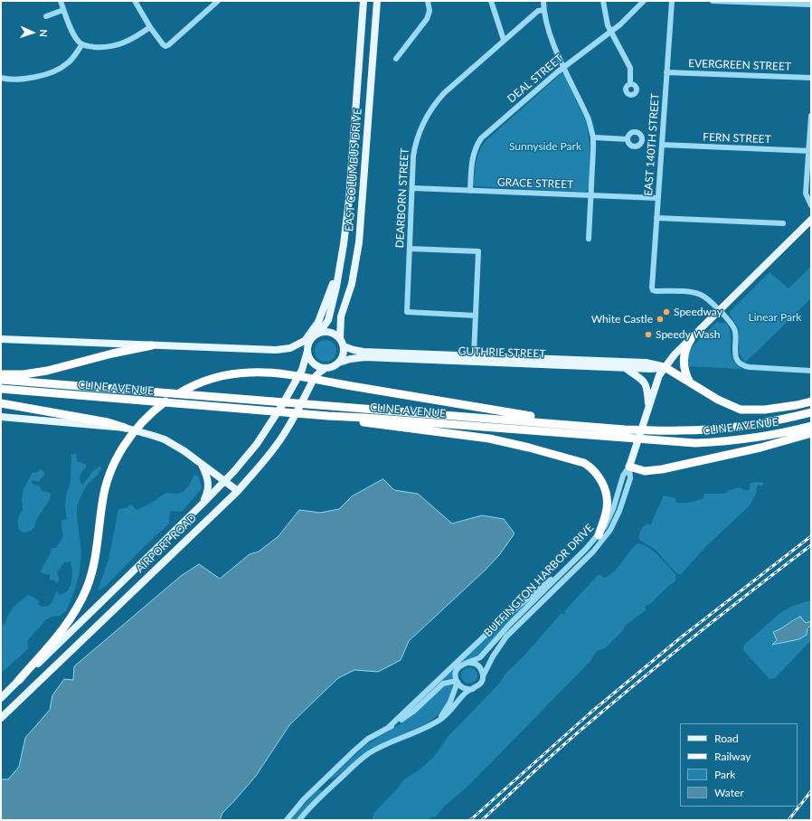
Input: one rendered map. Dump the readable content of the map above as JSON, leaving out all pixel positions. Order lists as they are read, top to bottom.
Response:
{
  "streets": {
    "highway": ["CLINE AVENUE"],
    "main road": ["EAST COLUMBUS DRIVE", "GUTHRIE STREET", "AIRPORT ROAD"],
    "street": [
      "EVERGREEN STREET",
      "DEAL STREET",
      "FERN STREET",
      "EAST 140TH STREET",
      "GRACE STREET",
      "DEARBORN STREET",
      "BUFFINGTON HARBOR DRIVE"
    ]
  },
  "crossings": [
    ["EVERGREEN STREET", "EAST 140TH STREET"],
    ["DEAL STREET", "GRACE STREET"],
    ["FERN STREET", "EAST 140TH STREET"],
    ["EAST 140TH STREET", "GRACE STREET"],
    ["EAST COLUMBUS DRIVE", "GUTHRIE STREET"],
    ["EAST COLUMBUS DRIVE", "AIRPORT ROAD"],
    ["GRACE STREET", "DEARBORN STREET"],
    ["GUTHRIE STREET", "AIRPORT ROAD"]
  ],
  "parks": ["Sunnyside Park", "Linear Park"],
  "places": ["Speedway", "White Castle", "Speedy Wash"],
  "legend": [
    "Road",
    "Railway",
    "Park",
    "Water"
  ],
  "north": "right"
}
